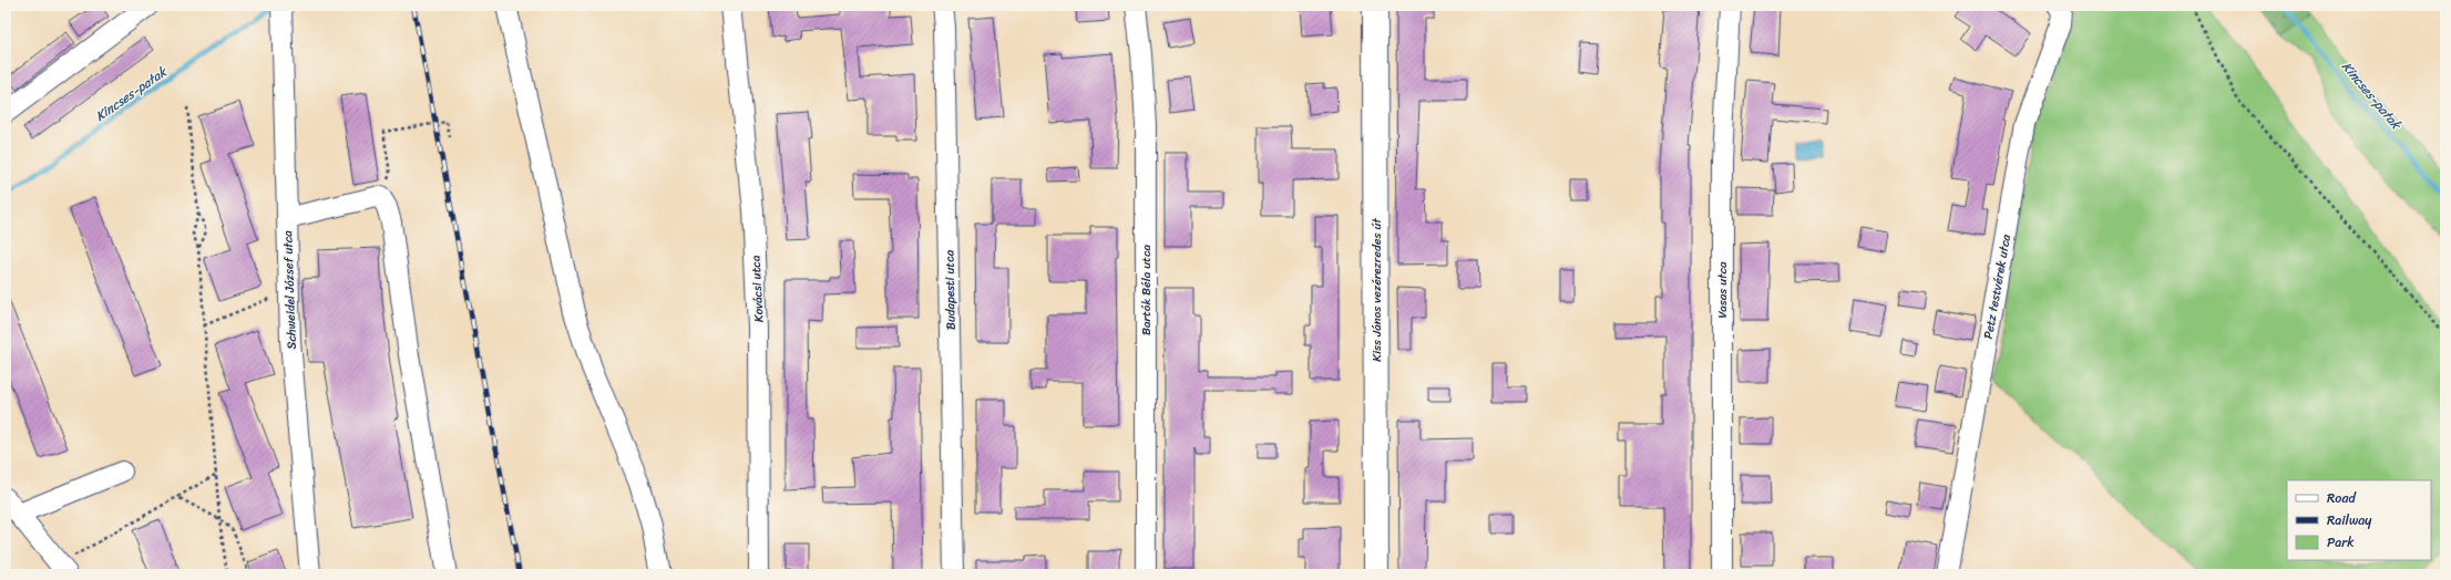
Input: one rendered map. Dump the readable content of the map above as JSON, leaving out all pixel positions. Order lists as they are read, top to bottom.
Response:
{
  "streets": {
    "main road": ["Kiss János vezérezredes út"],
    "street": [
      "Petz testvérek utca",
      "Kovácsi utca",
      "Schweidel József utca",
      "Budapesti utca",
      "Bartók Béla utca",
      "Vasas utca"
    ]
  },
  "water": ["Kincses-patak"],
  "legend": ["Road", "Railway", "Park"]
}
